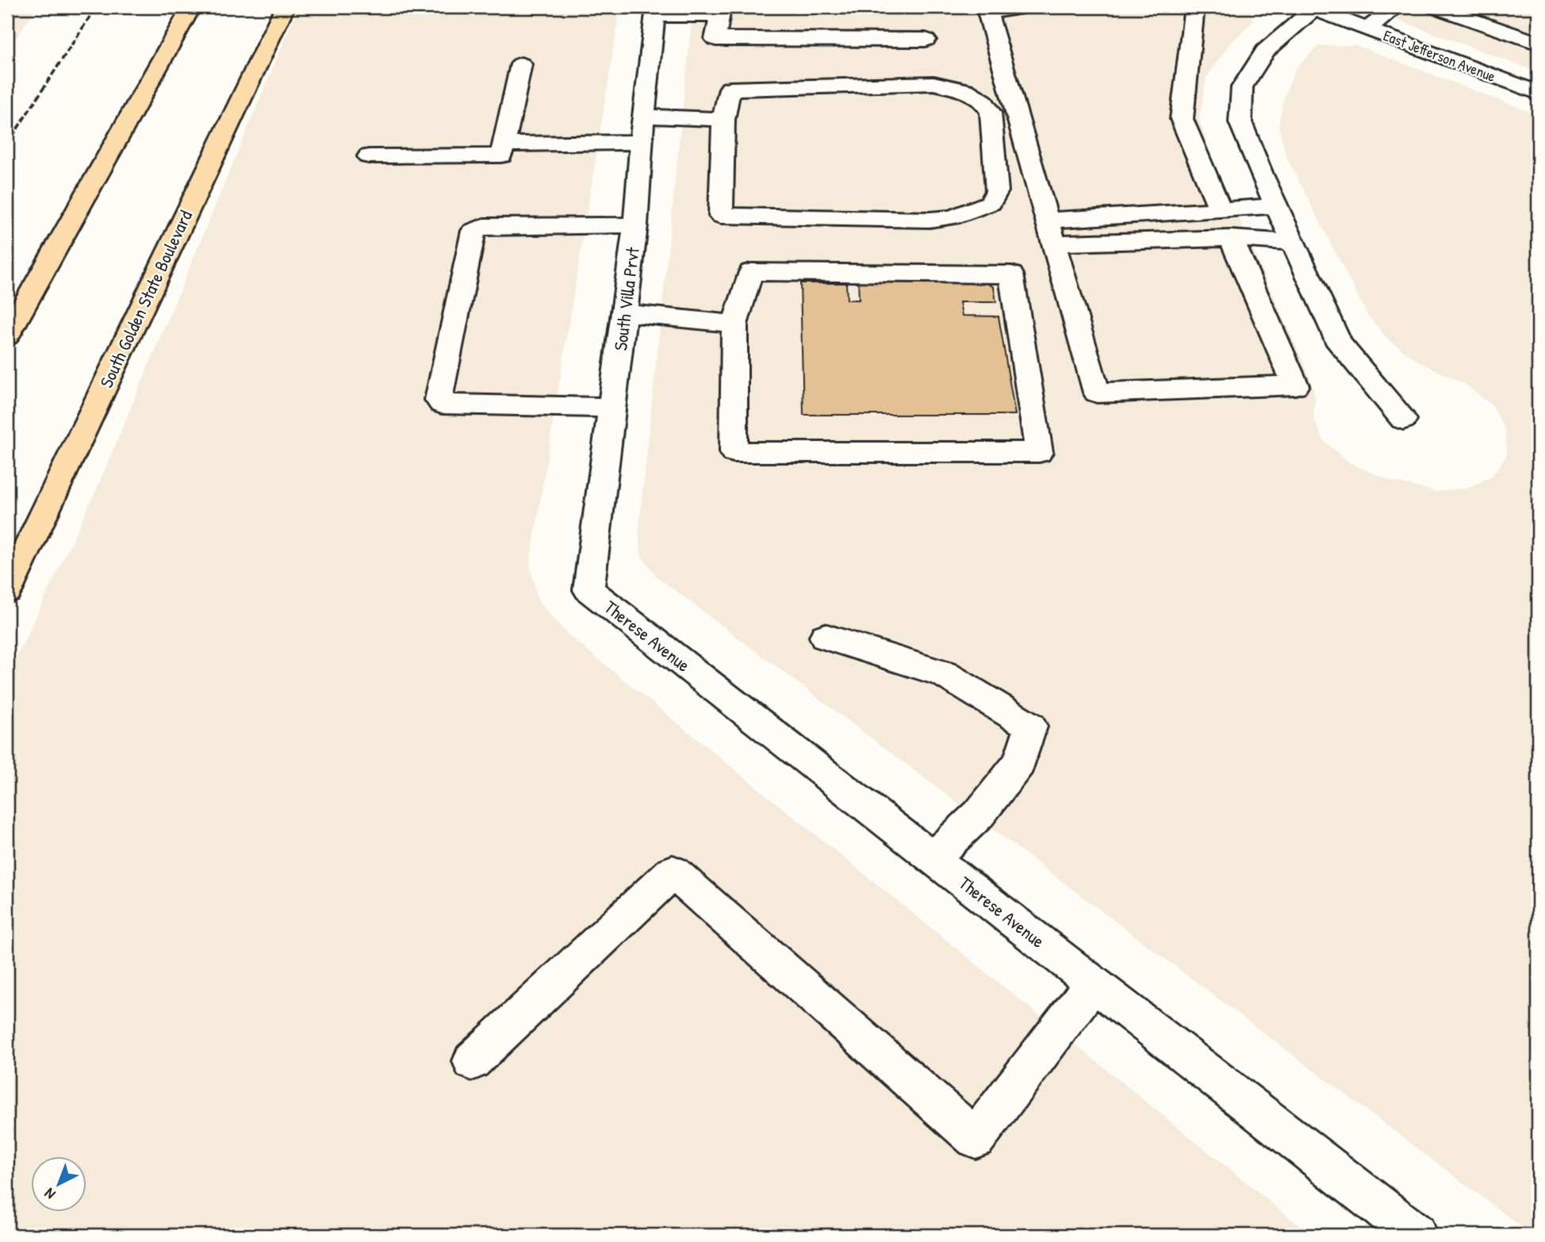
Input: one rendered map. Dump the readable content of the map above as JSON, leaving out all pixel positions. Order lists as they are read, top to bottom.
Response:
{
  "streets": {
    "main road": ["South Golden State Boulevard"],
    "street": ["East Jefferson Avenue", "South Villa Prvt", "Therese Avenue"]
  },
  "crossings": [
    ["South Villa Prvt", "Therese Avenue"]
  ],
  "north": "bottom left"
}
